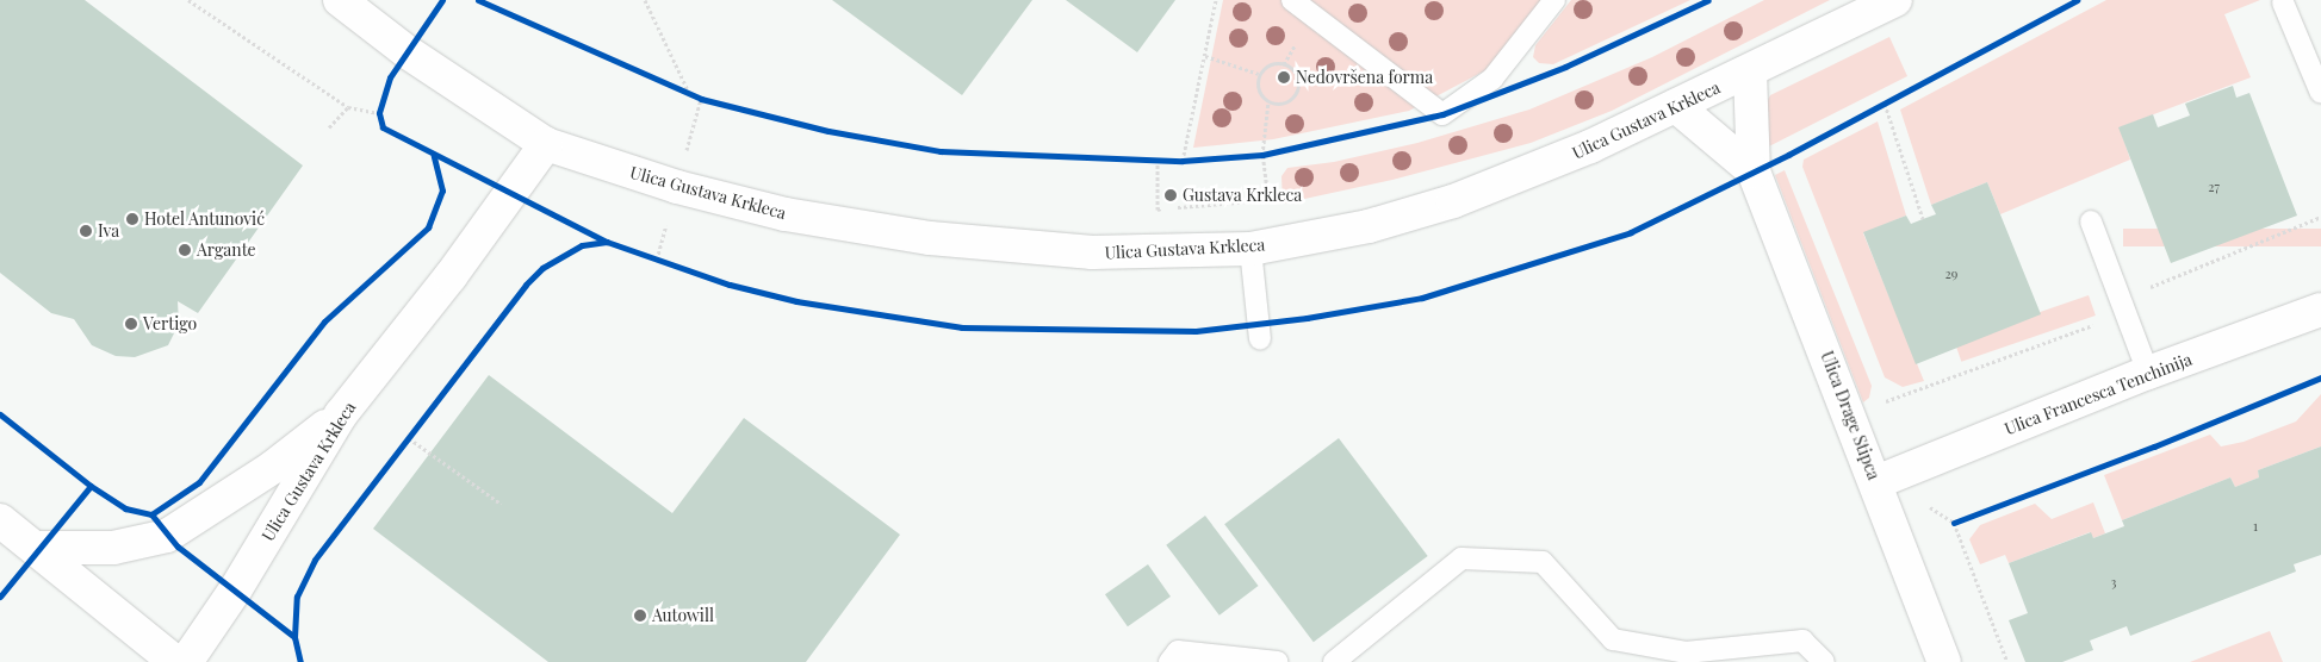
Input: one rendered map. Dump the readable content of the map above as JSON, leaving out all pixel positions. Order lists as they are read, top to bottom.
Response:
{
  "streets": {
    "street": ["Ulica Gustava Krkleca", "Ulica Francesca Tenchinija", "Ulica Drage Stipca"]
  },
  "crossings": [
    ["Ulica Gustava Krkleca", "Ulica Drage Stipca"],
    ["Ulica Francesca Tenchinija", "Ulica Drage Stipca"]
  ],
  "places": [
    "Nedovršena forma",
    "Gustava Krkleca",
    "Hotel Antunović",
    "Iva",
    "Argante",
    "Vertigo",
    "Autowill"
  ],
  "house_numbers": [
    "27",
    "29",
    "1",
    "3"
  ]
}
